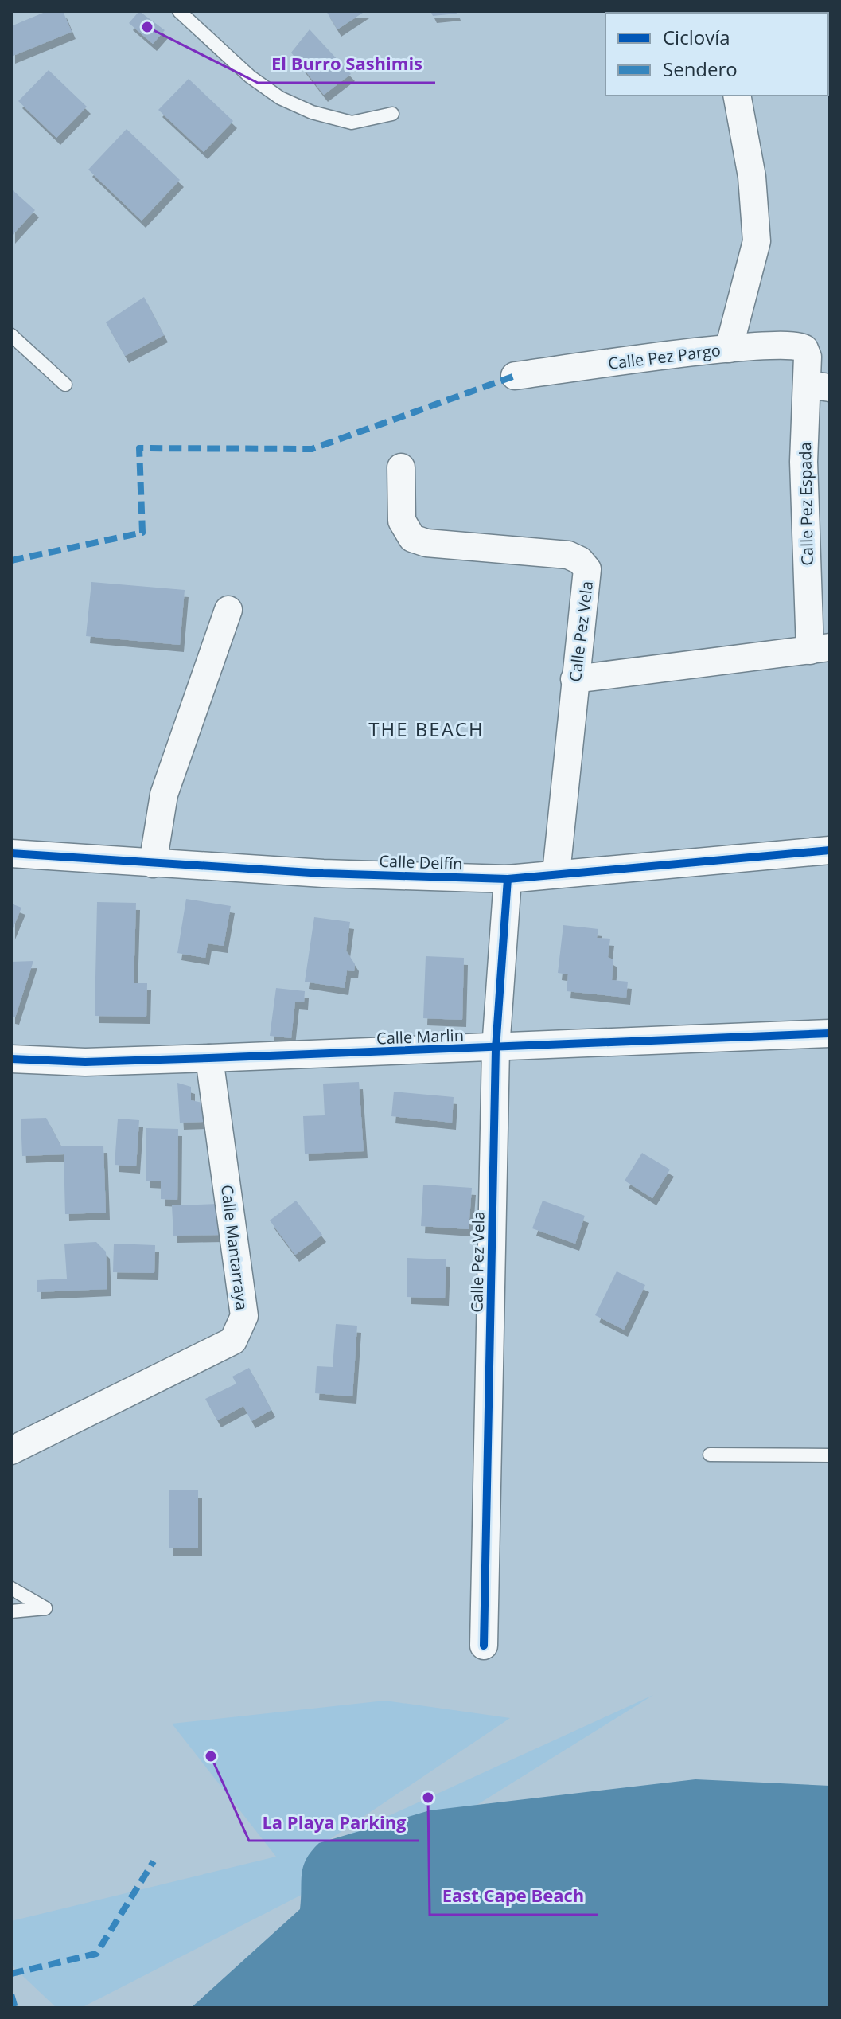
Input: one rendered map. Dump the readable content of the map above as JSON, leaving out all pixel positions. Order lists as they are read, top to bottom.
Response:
{
  "streets": {
    "street": [
      "Calle Pez Pargo",
      "Calle Pez Espada",
      "Calle Pez Vela",
      "Calle Delfín",
      "Calle Marlin",
      "Calle Mantarraya"
    ]
  },
  "crossings": [
    ["Calle Pez Pargo", "Calle Pez Espada"],
    ["Calle Pez Vela", "Calle Delfín"],
    ["Calle Pez Vela", "Calle Marlin"],
    ["Calle Marlin", "Calle Mantarraya"]
  ],
  "districts": ["THE BEACH"],
  "places": ["El Burro Sashimis", "La Playa Parking", "East Cape Beach"],
  "legend": ["Ciclovía", "Sendero"]
}
